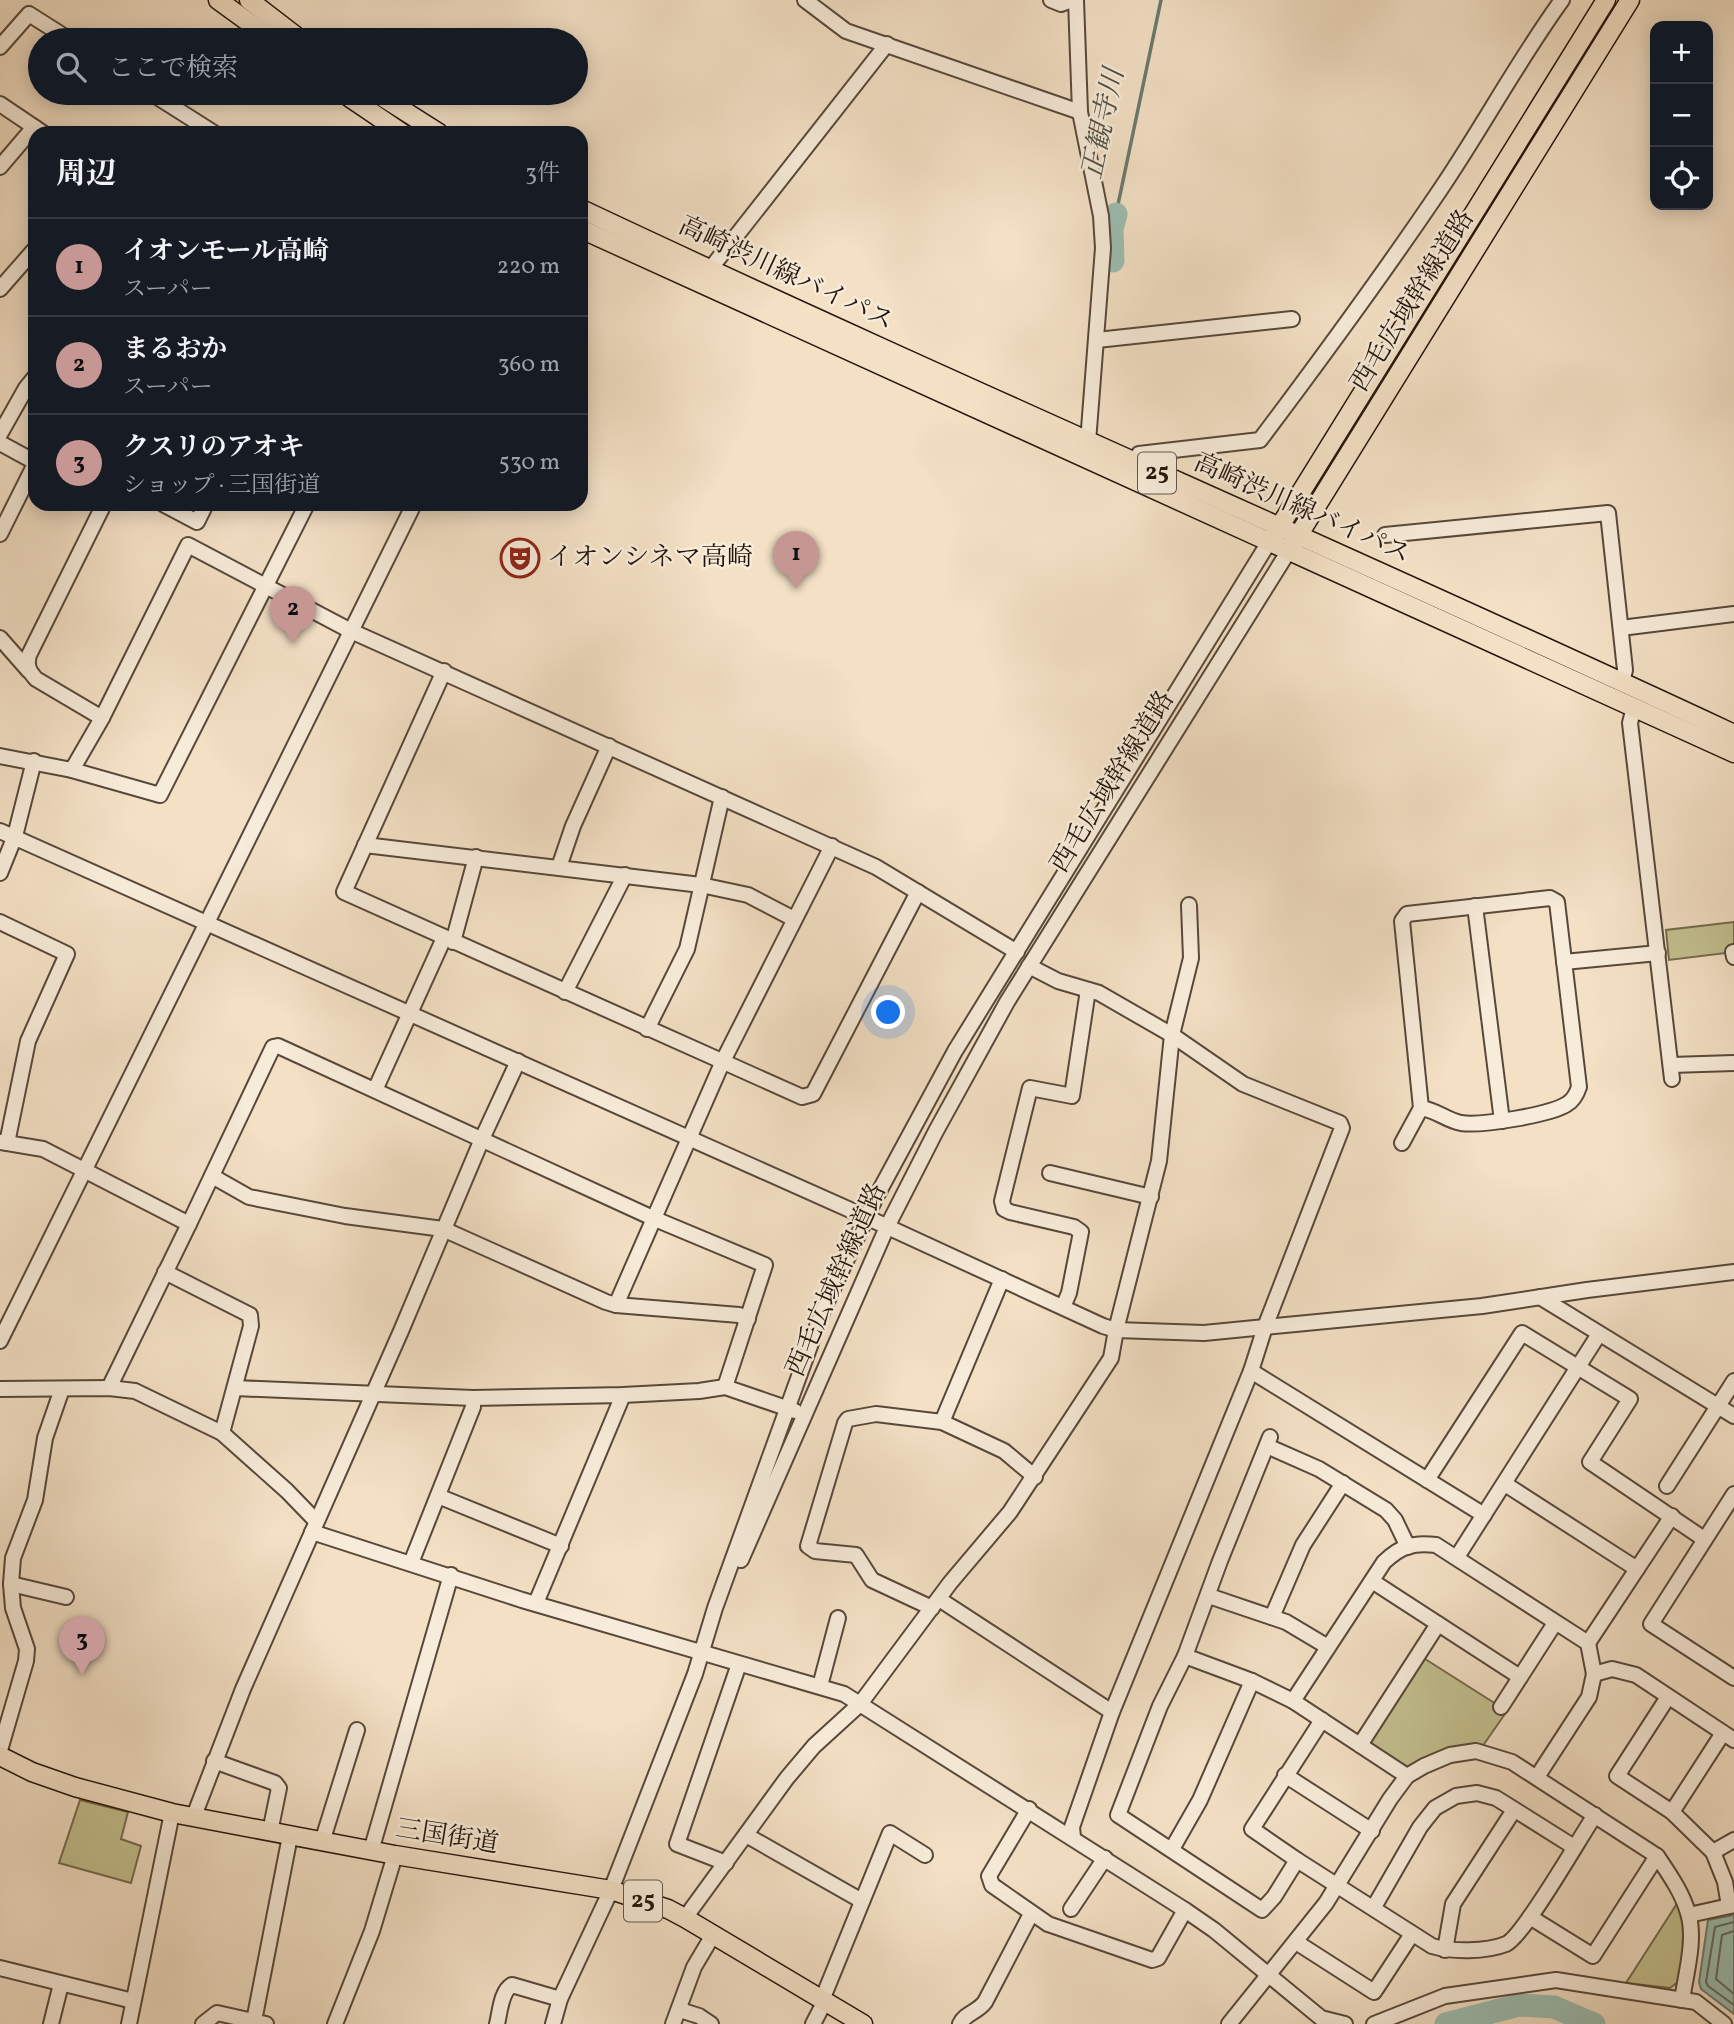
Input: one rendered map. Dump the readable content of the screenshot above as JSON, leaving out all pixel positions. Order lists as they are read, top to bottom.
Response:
{
  "streets": {
    "main road": [
      "高崎渋川線バイパス",
      "西毛広域幹線道路",
      "25",
      "三国街道"
    ]
  },
  "crossings": [
    ["高崎渋川線バイパス", "西毛広域幹線道路"],
    ["西毛広域幹線道路", "三国街道"]
  ],
  "water": ["正観寺川"],
  "places": {
    "theatre": ["イオンシネマ高崎"]
  },
  "page": {
    "map_buttons": ["+", "−"],
    "search": "ここで検索",
    "heading": ["周辺", "3件"],
    "list": [
      {
        "mark": "1",
        "name": "イオンモール高崎",
        "note": "スーパー",
        "value": "220 m"
      },
      {
        "mark": "2",
        "name": "まるおか",
        "note": "スーパー",
        "value": "360 m"
      },
      {
        "mark": "3",
        "name": "クスリのアオキ",
        "note": "ショップ · 三国街道",
        "value": "530 m"
      }
    ],
    "pins": ["1", "2", "3"]
  }
}
